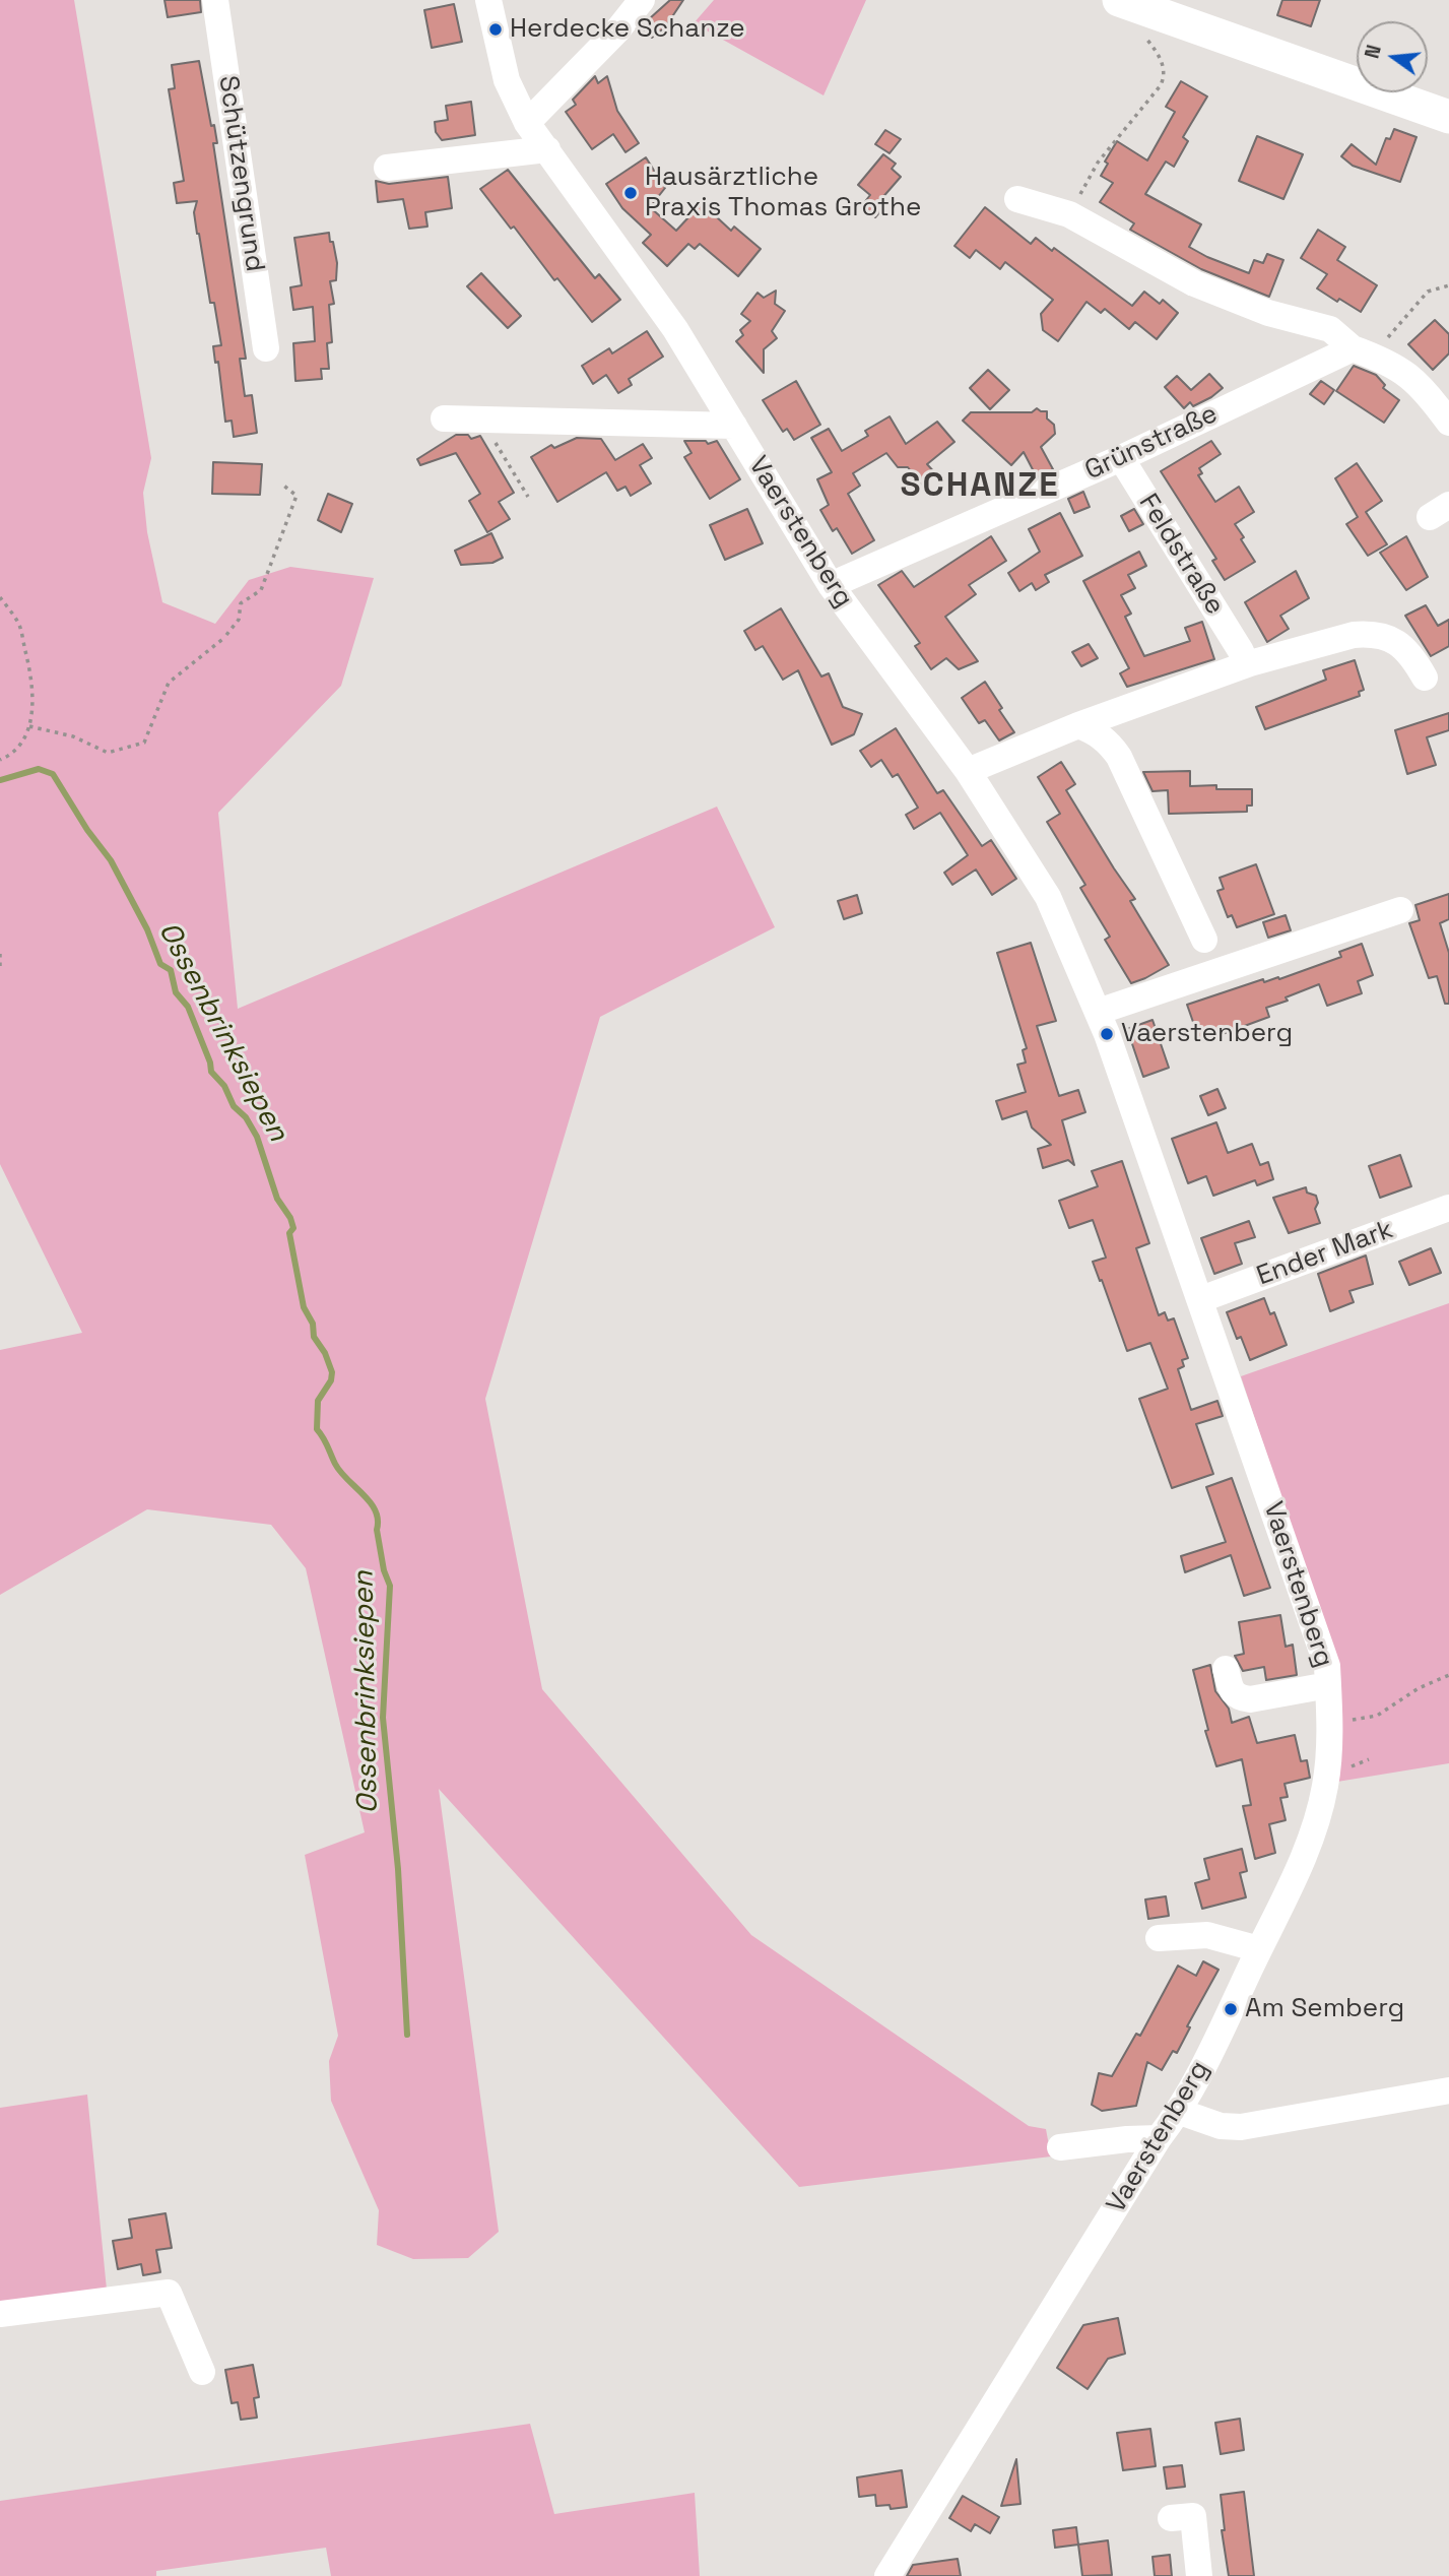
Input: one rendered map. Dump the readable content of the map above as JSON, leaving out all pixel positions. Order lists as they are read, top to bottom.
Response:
{
  "streets": {
    "street": [
      "Schützengrund",
      "Grünstraße",
      "Vaerstenberg",
      "Feldstraße",
      "Ender Mark"
    ]
  },
  "crossings": [
    ["Grünstraße", "Vaerstenberg"],
    ["Grünstraße", "Feldstraße"],
    ["Vaerstenberg", "Ender Mark"]
  ],
  "districts": ["SCHANZE"],
  "water": ["Ossenbrinksiepen"],
  "places": [
    "Herdecke Schanze",
    "Hausärztliche Praxis Thomas Grothe",
    "Vaerstenberg",
    "Am Semberg"
  ],
  "north": "left"
}
